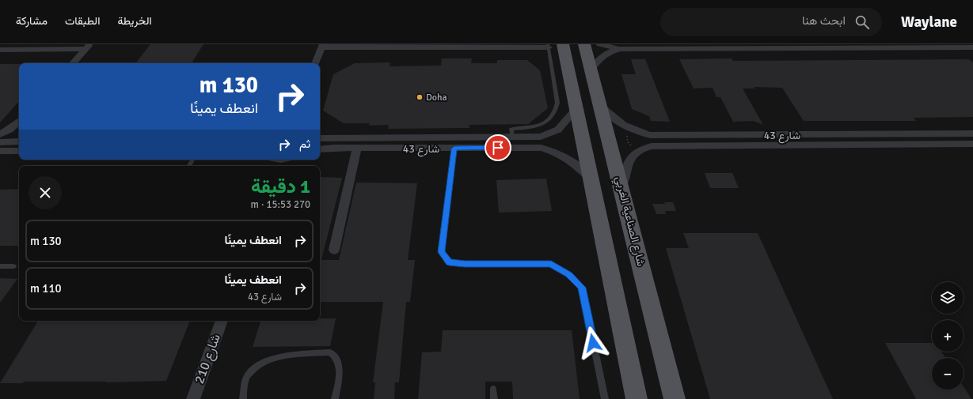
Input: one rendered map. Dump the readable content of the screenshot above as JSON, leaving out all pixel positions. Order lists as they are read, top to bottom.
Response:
{
  "streets": {
    "main road": ["شارع الصناعية الغربي"],
    "street": ["شارع 43", "شارع 210"]
  },
  "crossings": [
    ["شارع 43", "شارع الصناعية الغربي"]
  ],
  "places": ["Doha"],
  "page": {
    "header": "Waylane",
    "search": "ابحث هنا",
    "nav": ["الخريطة", "الطبقات", "مشاركة"],
    "turn": ["130 m", "انعطف يمينًا"],
    "then": "ثم",
    "heading": ["1 دقيقة", "270 m · 15:53"],
    "list": [
      {
        "name": "انعطف يمينًا",
        "value": "130 m"
      },
      {
        "name": "انعطف يمينًا",
        "note": "شارع 43",
        "value": "110 m"
      }
    ],
    "map_buttons": ["+", "−"]
  }
}
